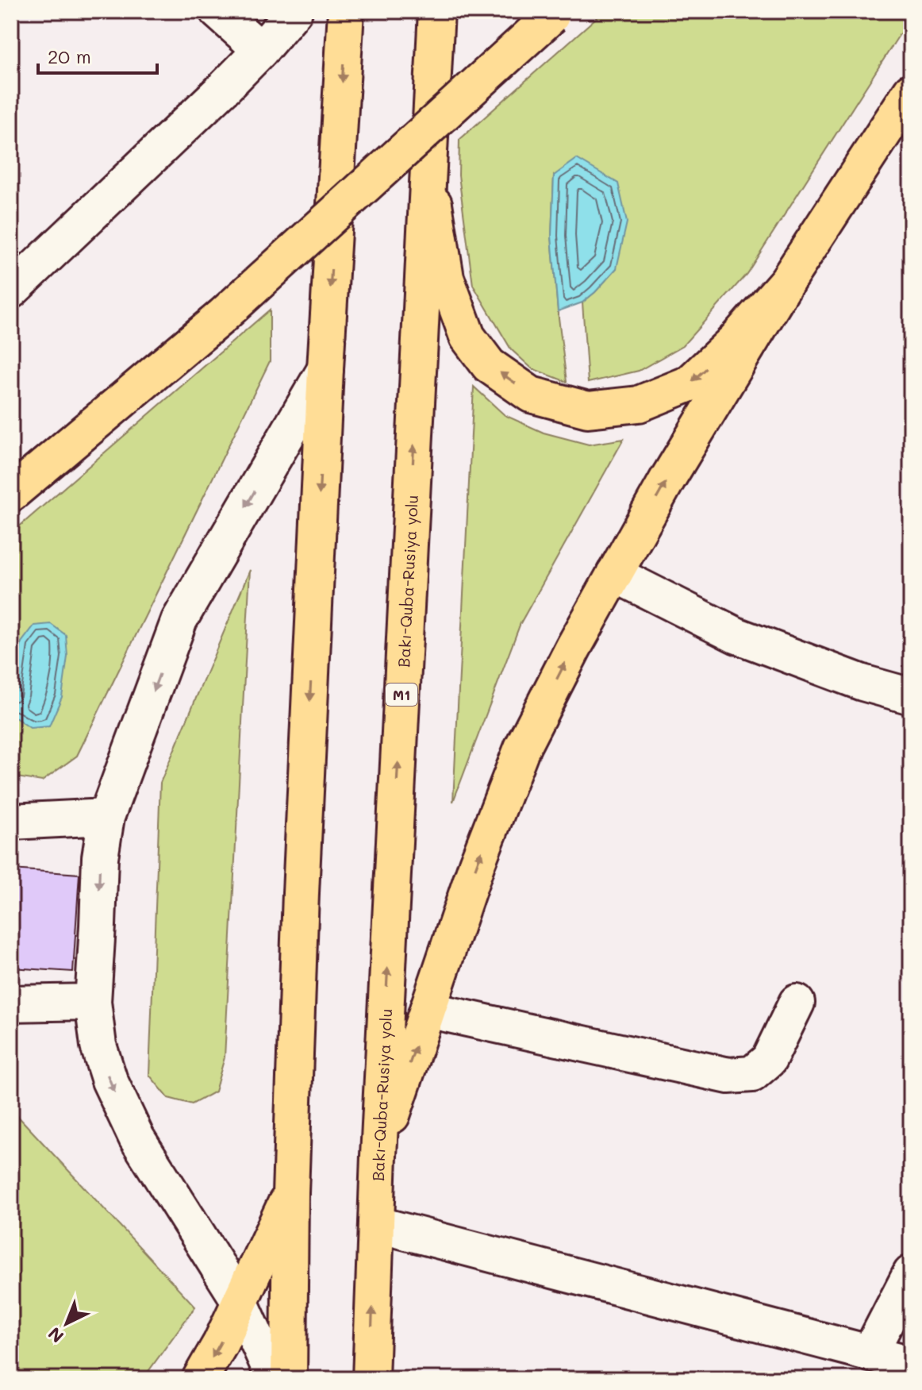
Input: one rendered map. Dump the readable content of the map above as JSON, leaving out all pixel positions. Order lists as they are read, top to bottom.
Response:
{
  "streets": {
    "main road": ["Bakı-Quba-Rusiya yolu", "M1"]
  },
  "scale_bar": "20 m",
  "north": "bottom left"
}
